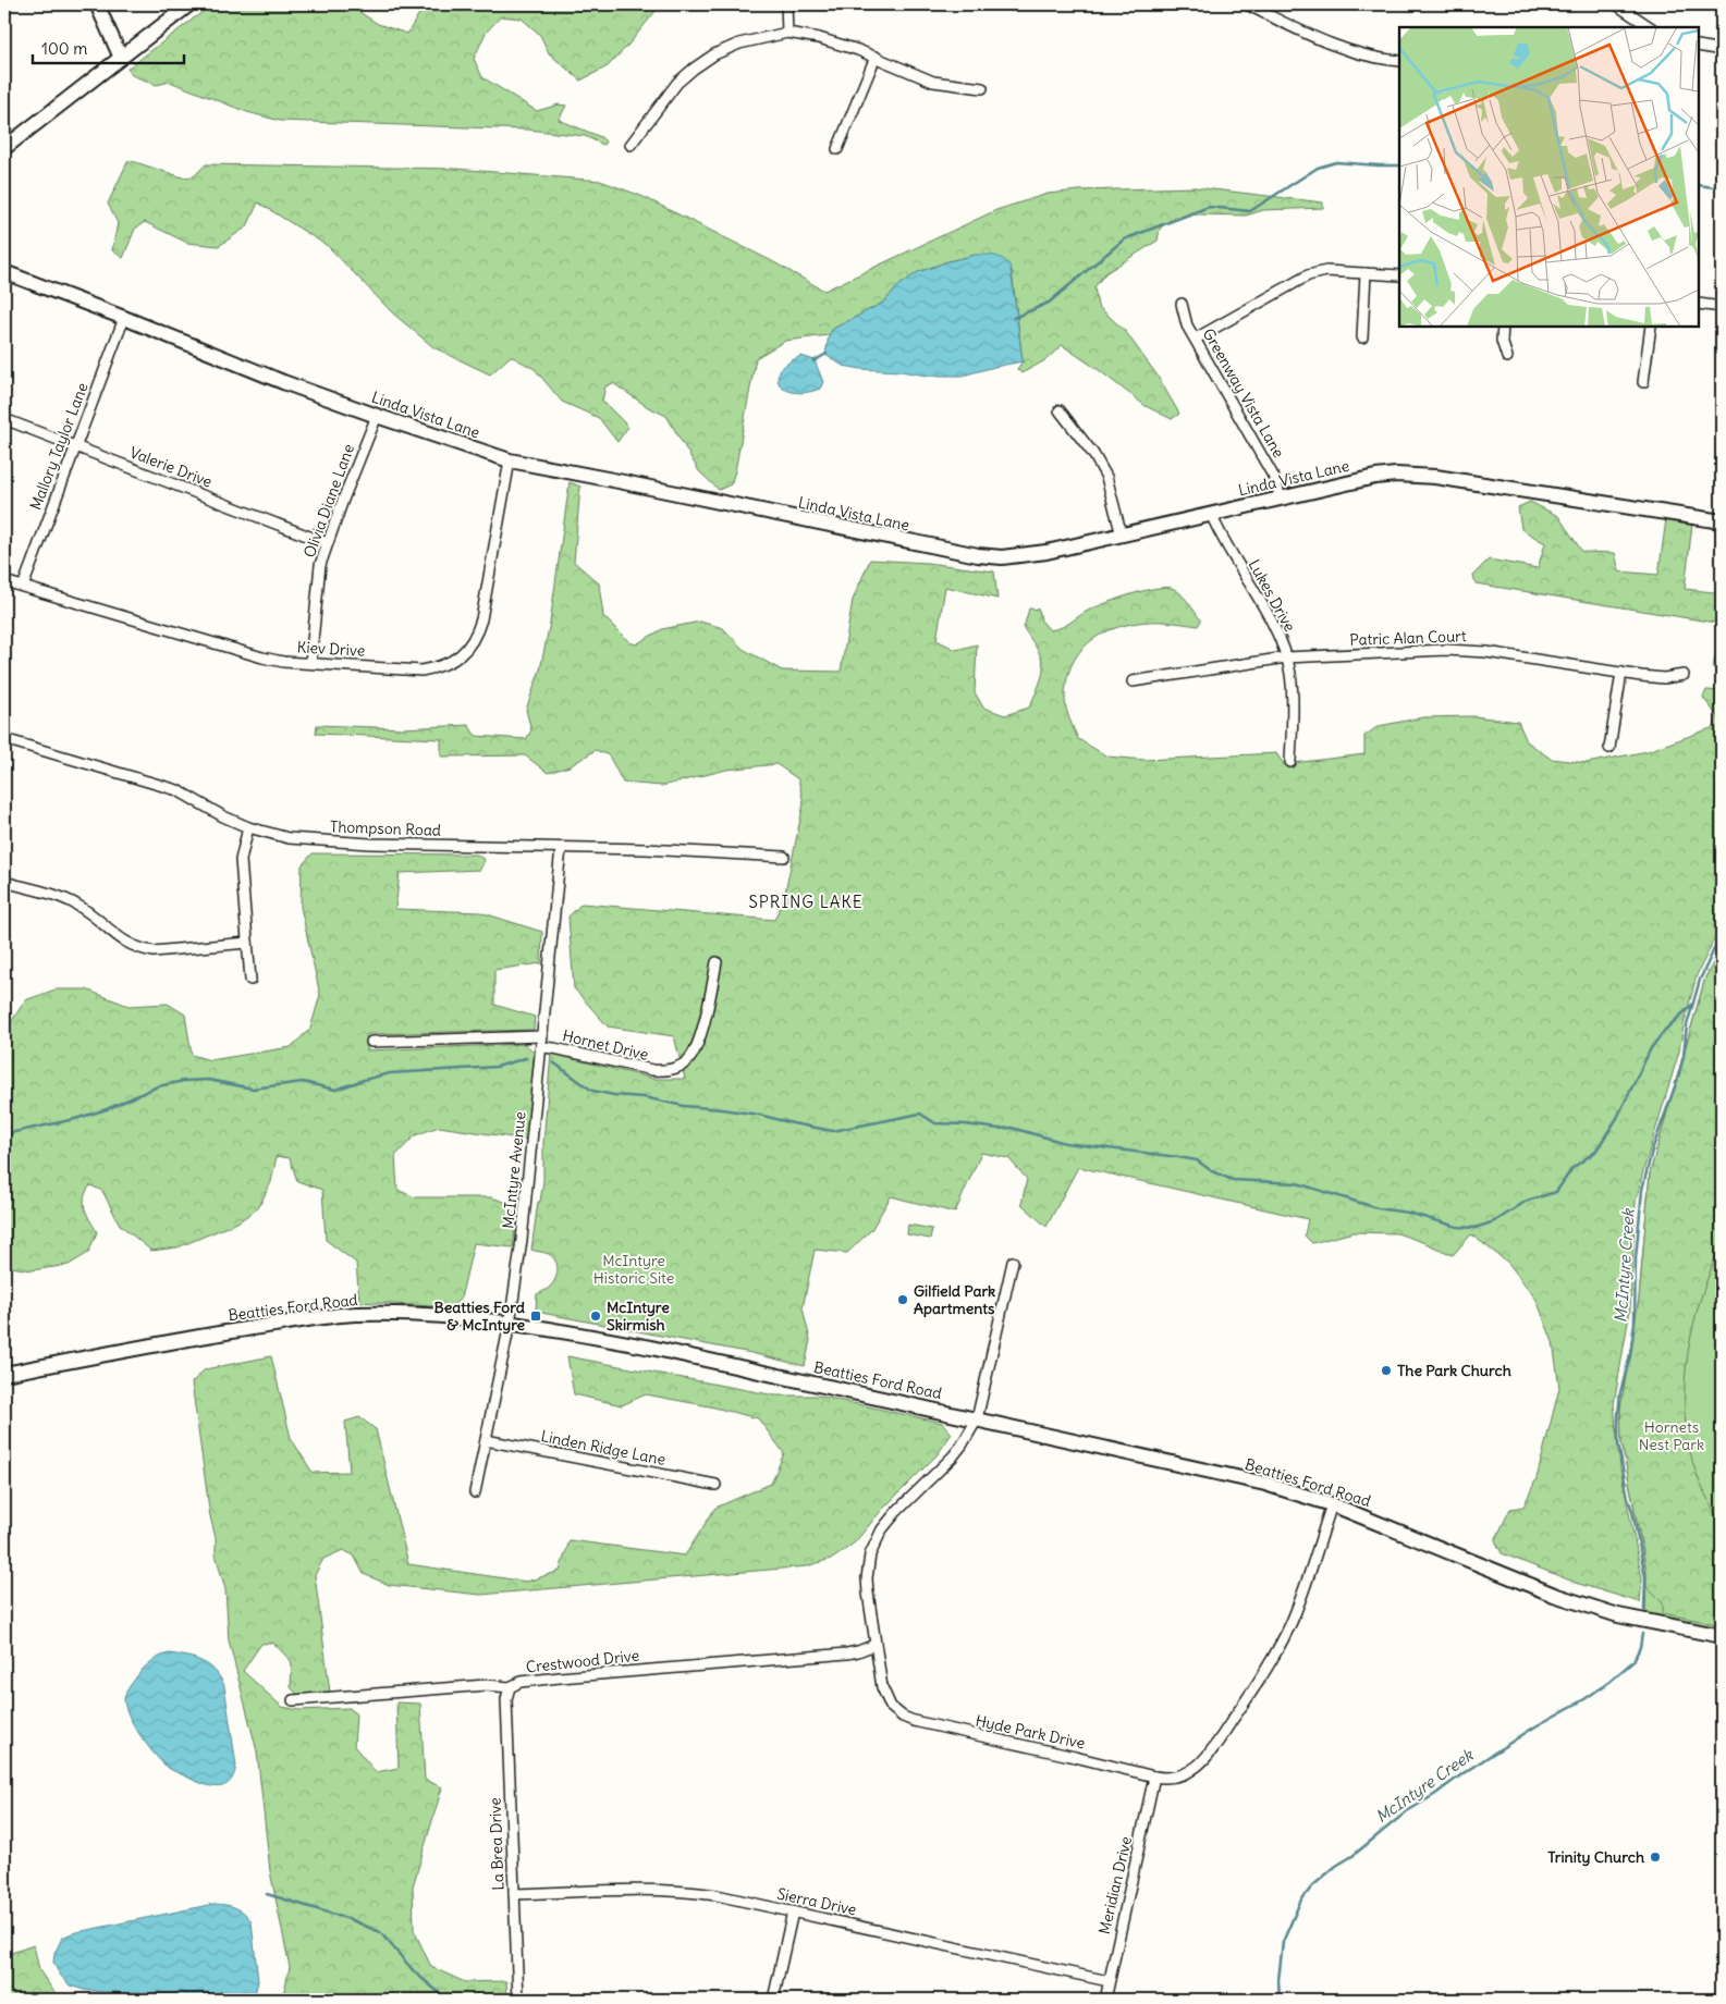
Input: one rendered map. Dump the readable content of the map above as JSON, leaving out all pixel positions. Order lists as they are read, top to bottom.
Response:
{
  "streets": {
    "main road": ["Linda Vista Lane", "Beatties Ford Road"],
    "street": [
      "Greenway Vista Lane",
      "Mallory Taylor Lane",
      "Valerie Drive",
      "Olivia Diane Lane",
      "Lukes Drive",
      "Patric Alan Court",
      "Kiev Drive",
      "Thompson Road",
      "Hornet Drive",
      "McIntyre Avenue",
      "Linden Ridge Lane",
      "Crestwood Drive",
      "Hyde Park Drive",
      "La Brea Drive",
      "Meridian Drive",
      "Sierra Drive"
    ]
  },
  "crossings": [
    ["Greenway Vista Lane", "Linda Vista Lane"],
    ["Linda Vista Lane", "Mallory Taylor Lane"],
    ["Linda Vista Lane", "Olivia Diane Lane"],
    ["Linda Vista Lane", "Lukes Drive"],
    ["Linda Vista Lane", "Kiev Drive"],
    ["Mallory Taylor Lane", "Valerie Drive"],
    ["Mallory Taylor Lane", "Kiev Drive"],
    ["Valerie Drive", "Olivia Diane Lane"],
    ["Olivia Diane Lane", "Kiev Drive"],
    ["Lukes Drive", "Patric Alan Court"],
    ["Thompson Road", "McIntyre Avenue"],
    ["Hornet Drive", "McIntyre Avenue"],
    ["McIntyre Avenue", "Beatties Ford Road"],
    ["McIntyre Avenue", "Linden Ridge Lane"],
    ["Beatties Ford Road", "Hyde Park Drive"],
    ["Crestwood Drive", "Hyde Park Drive"],
    ["Crestwood Drive", "La Brea Drive"],
    ["Hyde Park Drive", "Meridian Drive"],
    ["La Brea Drive", "Sierra Drive"],
    ["Meridian Drive", "Sierra Drive"]
  ],
  "districts": ["SPRING LAKE"],
  "water": ["McIntyre Creek"],
  "parks": ["McIntyre Historic Site", "Hornets Nest Park"],
  "places": {
    "other": [
      "Gilfield Park Apartments",
      "McIntyre Skirmish",
      "The Park Church",
      "Trinity Church"
    ],
    "transit": ["Beatties Ford & McIntyre"]
  },
  "scale_bar": "100 m"
}
